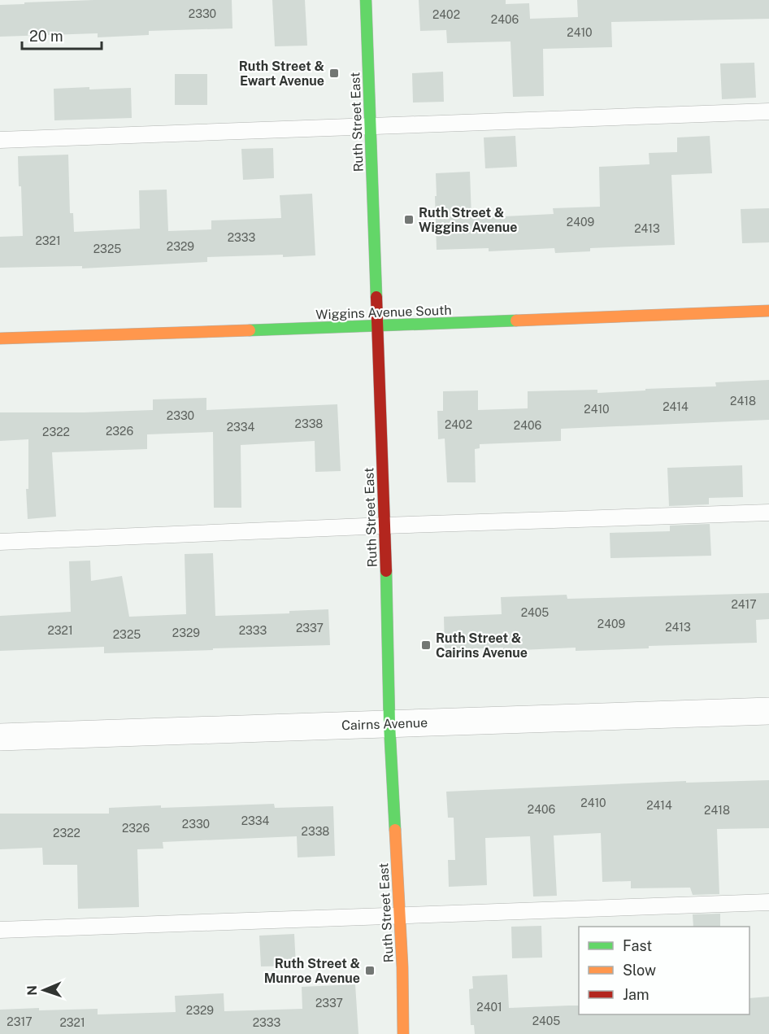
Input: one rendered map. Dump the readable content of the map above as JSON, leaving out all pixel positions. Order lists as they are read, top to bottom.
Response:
{
  "streets": {
    "street": ["Ruth Street East", "Wiggins Avenue South", "Cairns Avenue"]
  },
  "crossings": [
    ["Ruth Street East", "Wiggins Avenue South"],
    ["Ruth Street East", "Cairns Avenue"]
  ],
  "places": {
    "transit": [
      "Ruth Street & Ewart Avenue",
      "Ruth Street & Wiggins Avenue",
      "Ruth Street & Cairins Avenue",
      "Ruth Street & Munroe Avenue"
    ]
  },
  "house_numbers": [
    "2330",
    "2402",
    "2406",
    "2410",
    "2409",
    "2413",
    "2333",
    "2321",
    "2329",
    "2325",
    "2418",
    "2414",
    "2410",
    "2330",
    "2338",
    "2402",
    "2406",
    "2334",
    "2326",
    "2322",
    "2417",
    "2405",
    "2409",
    "2413",
    "2337",
    "2321",
    "2333",
    "2329",
    "2325",
    "2410",
    "2414",
    "2406",
    "2418",
    "2334",
    "2330",
    "2326",
    "2338",
    "2322",
    "2337",
    "2401",
    "2329",
    "2405",
    "2317",
    "2321",
    "2333"
  ],
  "legend": ["Fast", "Slow", "Jam"],
  "scale_bar": "20 m",
  "north": "left"
}
